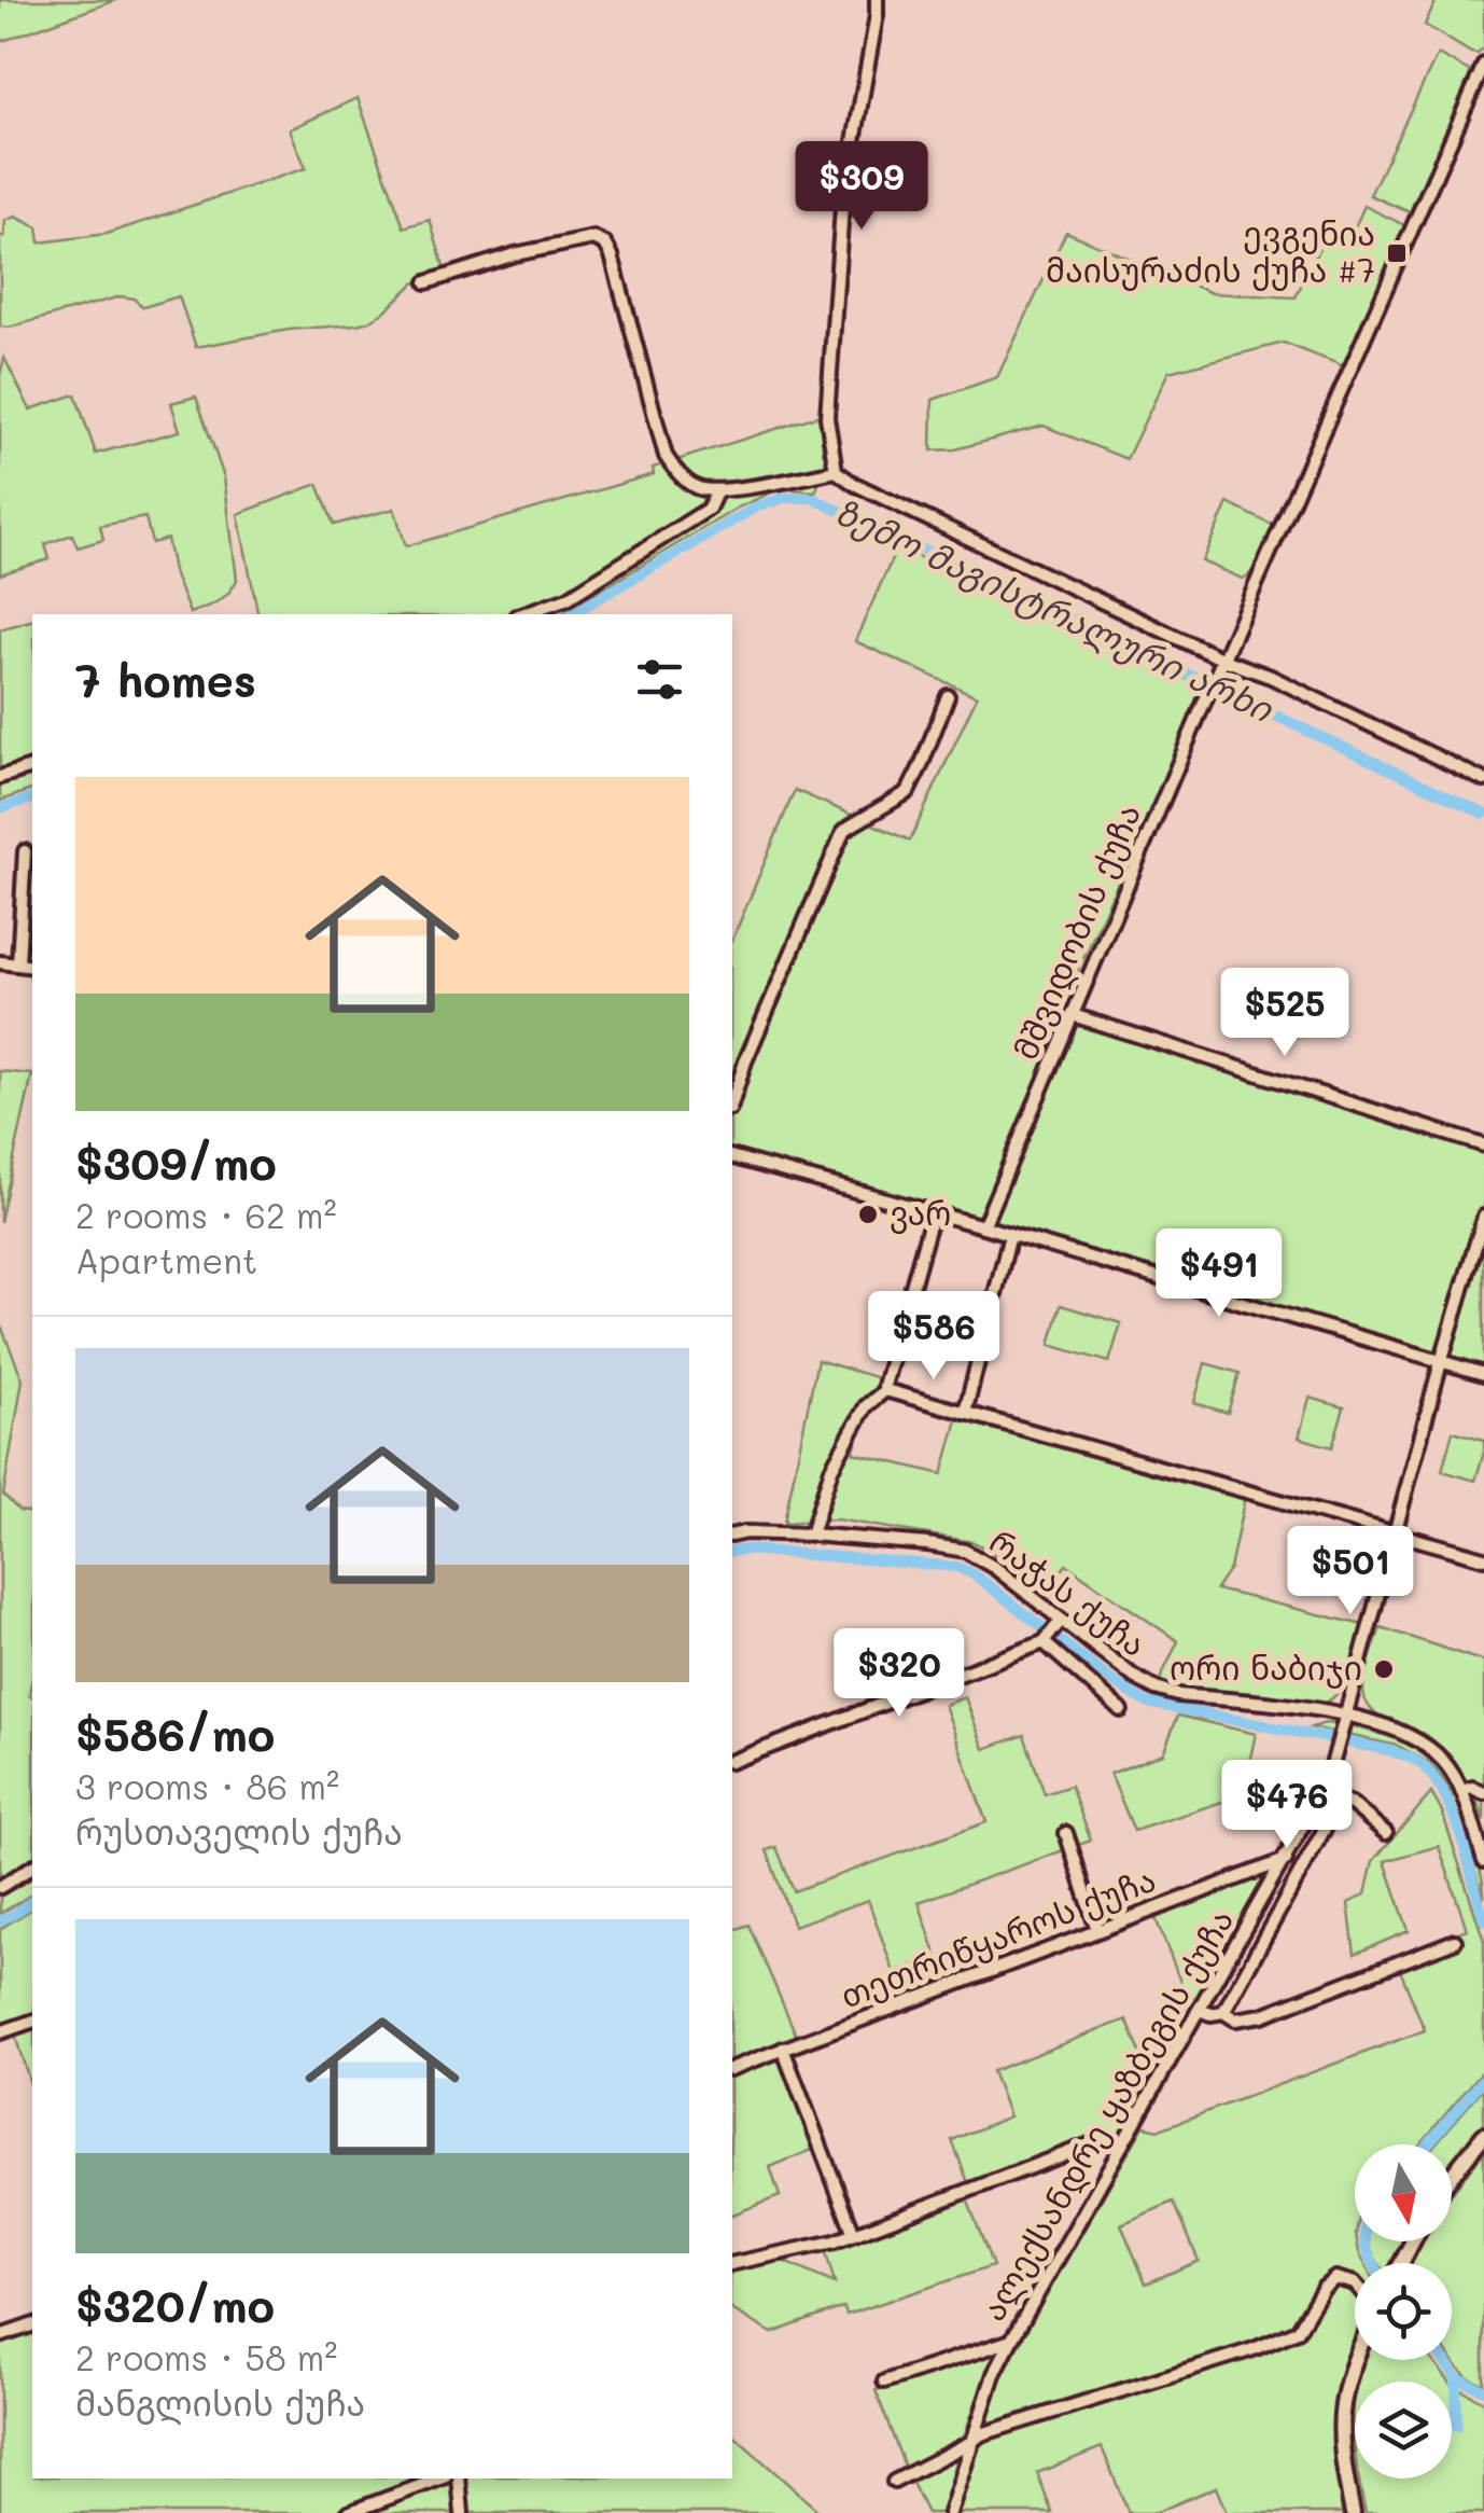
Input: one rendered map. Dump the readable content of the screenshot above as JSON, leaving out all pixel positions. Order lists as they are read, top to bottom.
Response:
{
  "streets": {
    "street": [
      "მშვიდობის ქუჩა",
      "რაჭას ქუჩა",
      "თეთრიწყაროს ქუჩა",
      "ალექსანდრე ყაზბეგის ქუჩა"
    ]
  },
  "crossings": [
    ["რაჭას ქუჩა", "ალექსანდრე ყაზბეგის ქუჩა"],
    ["თეთრიწყაროს ქუჩა", "ალექსანდრე ყაზბეგის ქუჩა"]
  ],
  "water": ["ზემო მაგისტრალური არხი"],
  "places": {
    "transit": ["ევგენია მაისურაძის ქუჩა #7"],
    "other": ["ვარ", "ორი ნაბიჯი"]
  },
  "north": "bottom",
  "page": {
    "price": [
      "$309",
      "$525",
      "$491",
      "$586",
      "$501",
      "$320",
      "$476"
    ],
    "heading": "7 homes",
    "list": [
      {
        "name": "$309/mo",
        "note": "2 rooms · 62 m² · Apartment"
      },
      {
        "name": "$586/mo",
        "note": "3 rooms · 86 m² · რუსთაველის ქუჩა"
      },
      {
        "name": "$320/mo",
        "note": "2 rooms · 58 m² · მანგლისის ქუჩა"
      }
    ]
  }
}
